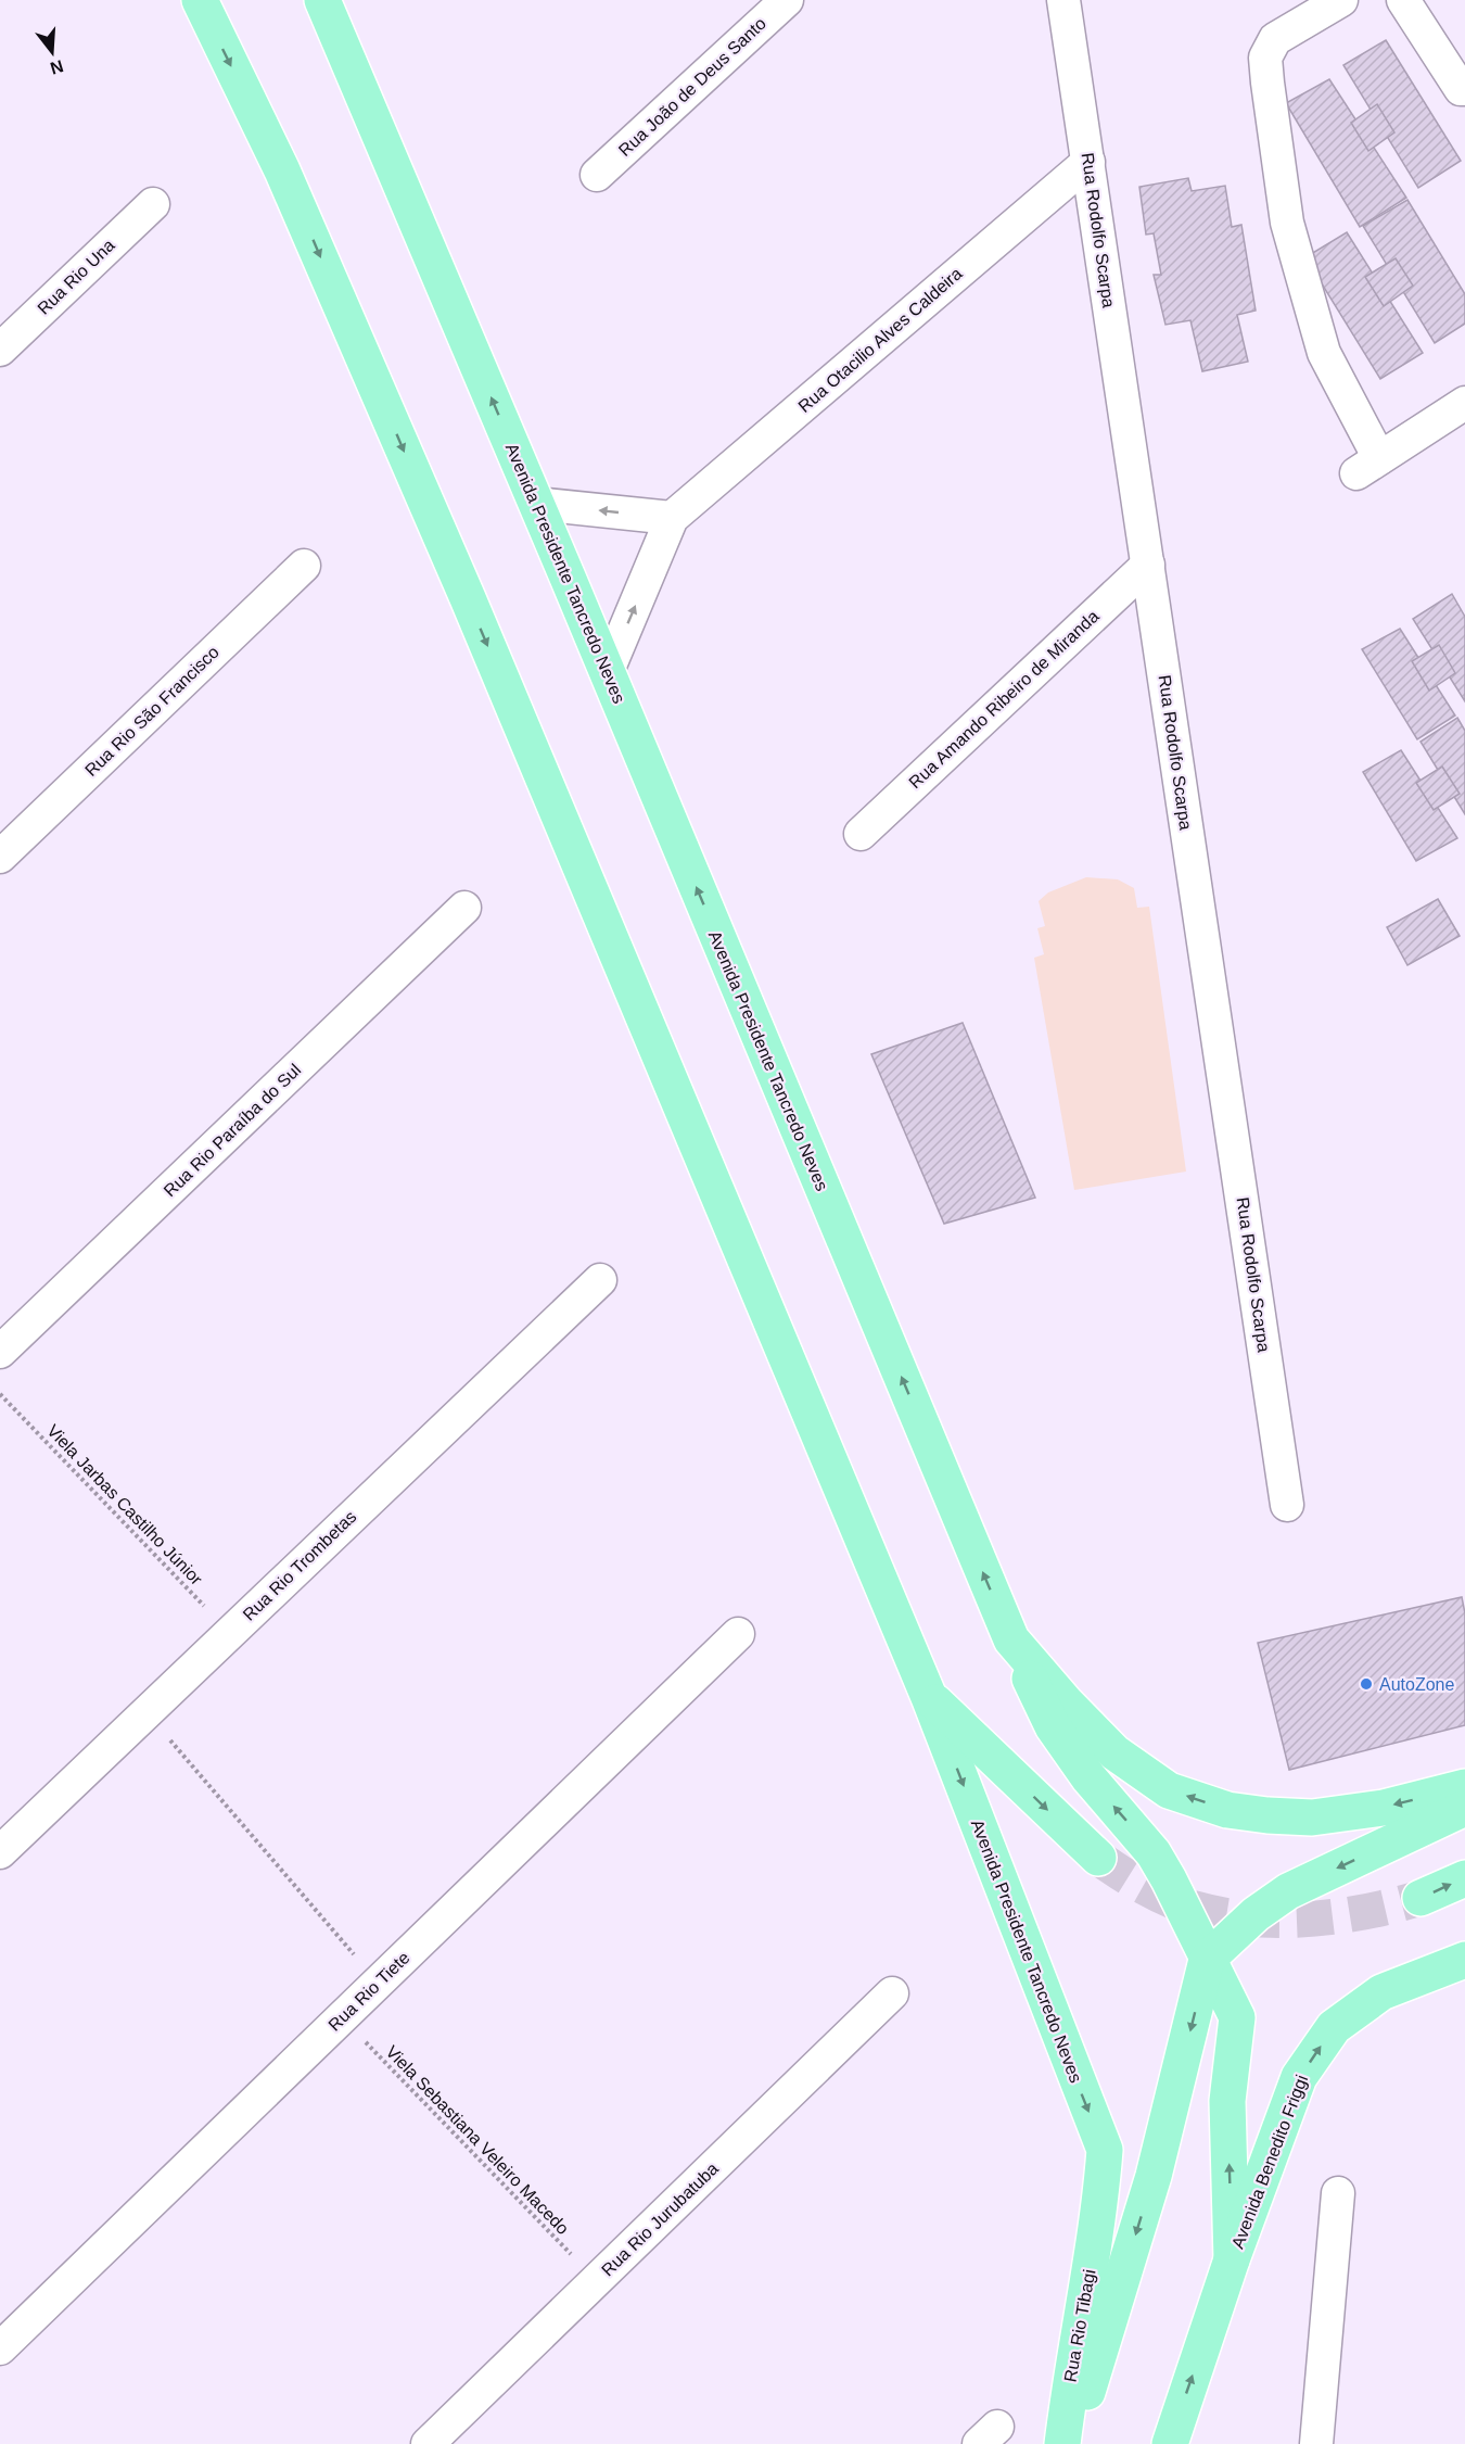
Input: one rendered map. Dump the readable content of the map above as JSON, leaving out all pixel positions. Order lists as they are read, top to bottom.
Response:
{
  "streets": {
    "main road": ["Avenida Presidente Tancredo Neves", "Avenida Benedito Friggi", "Rua Rio Tibagi"],
    "street": [
      "Rua João de Deus Santo",
      "Rua Rodolfo Scarpa",
      "Rua Rio Una",
      "Rua Otacilio Alves Caldeira",
      "Rua Amando Ribeiro de Miranda",
      "Rua Rio São Francisco",
      "Rua Rio Paraíba do Sul",
      "Rua Rio Trombetas",
      "Rua Rio Tiete",
      "Rua Rio Jurubatuba"
    ],
    "path": ["Viela Jarbas Castilho Júnior", "Viela Sebastiana Veleiro Macedo"]
  },
  "crossings": [
    ["Rua Rodolfo Scarpa", "Rua Otacilio Alves Caldeira"],
    ["Rua Rodolfo Scarpa", "Rua Amando Ribeiro de Miranda"],
    ["Avenida Presidente Tancredo Neves", "Rua Rio Tibagi"],
    ["Viela Jarbas Castilho Júnior", "Rua Rio Trombetas"],
    ["Rua Rio Tiete", "Viela Sebastiana Veleiro Macedo"],
    ["Viela Sebastiana Veleiro Macedo", "Rua Rio Jurubatuba"]
  ],
  "places": ["AutoZone"],
  "north": "bottom"
}
